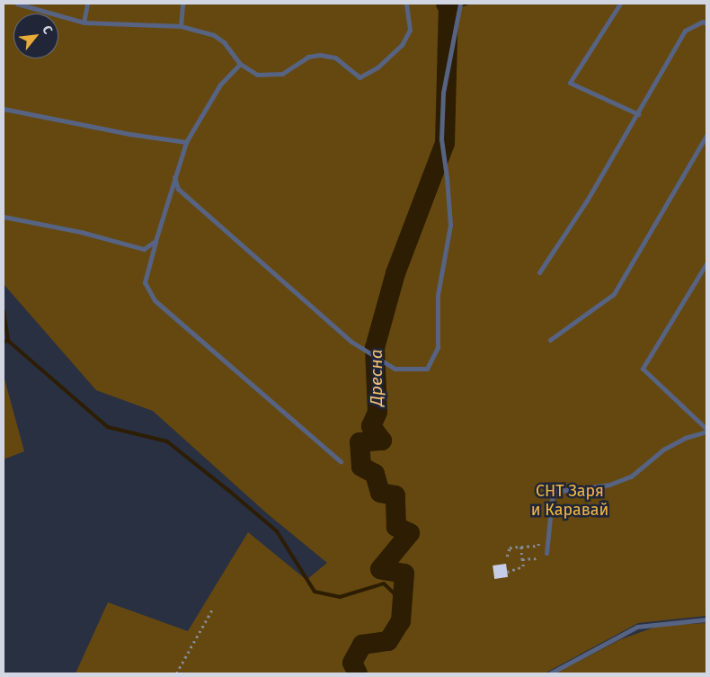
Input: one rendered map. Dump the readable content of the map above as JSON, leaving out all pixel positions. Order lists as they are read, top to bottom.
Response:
{
  "water": ["Дресна"],
  "parks": ["СНТ Заря и Каравай"],
  "north": "top right"
}
